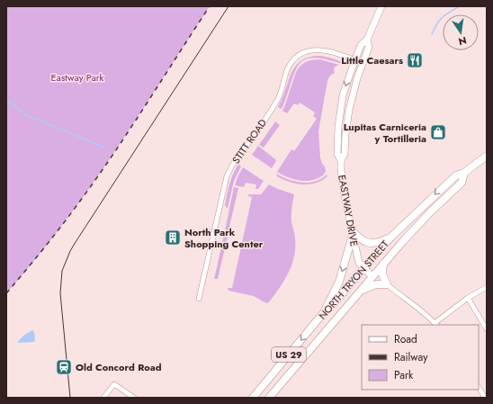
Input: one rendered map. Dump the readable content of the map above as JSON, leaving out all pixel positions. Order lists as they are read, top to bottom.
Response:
{
  "streets": {
    "main road": ["EASTWAY DRIVE", "NORTH TRYON STREET", "US 29"],
    "street": ["STITT ROAD"]
  },
  "crossings": [
    ["STITT ROAD", "EASTWAY DRIVE"],
    ["EASTWAY DRIVE", "NORTH TRYON STREET"]
  ],
  "parks": ["Eastway Park"],
  "places": {
    "restaurant": ["Little Caesars"],
    "shop": ["Lupitas Carniceria y Tortilleria"],
    "building": ["North Park Shopping Center"],
    "station": ["Old Concord Road"]
  },
  "legend": ["Road", "Railway", "Park"],
  "north": "bottom"
}
